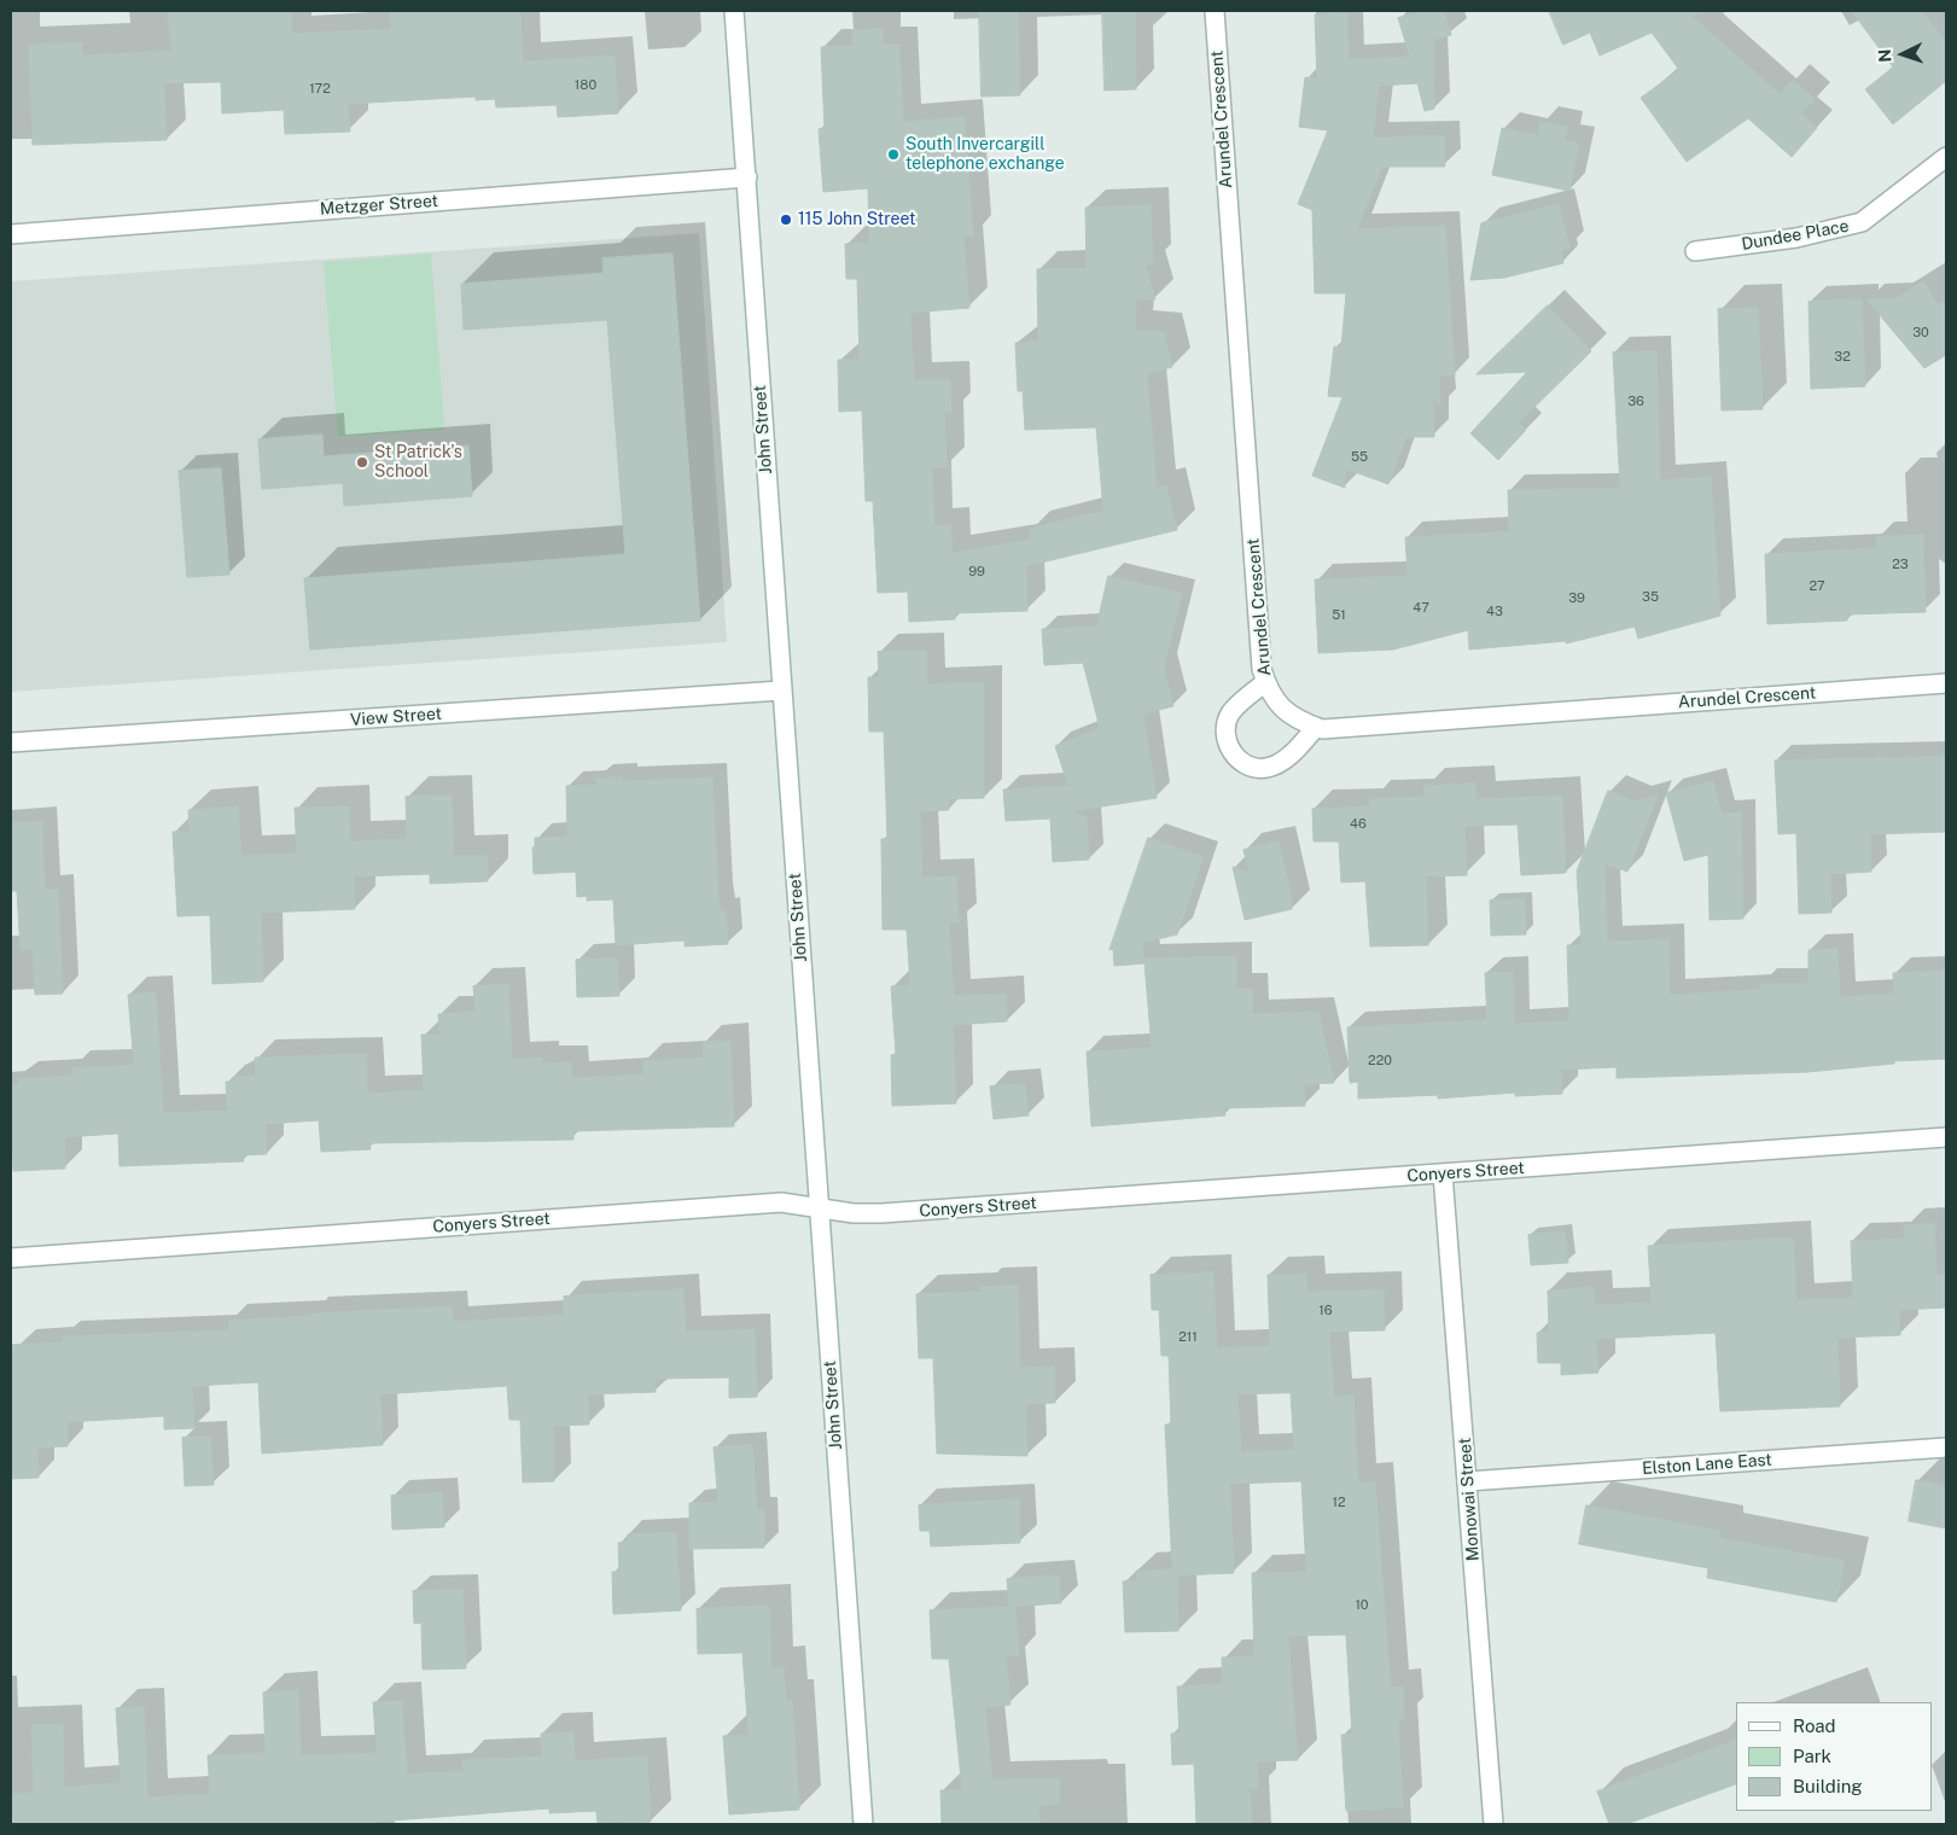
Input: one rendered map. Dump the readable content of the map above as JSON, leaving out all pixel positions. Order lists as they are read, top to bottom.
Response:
{
  "streets": {
    "street": [
      "Arundel Crescent",
      "Metzger Street",
      "Dundee Place",
      "John Street",
      "View Street",
      "Conyers Street",
      "Elston Lane East",
      "Monowai Street"
    ]
  },
  "crossings": [
    ["Metzger Street", "John Street"],
    ["John Street", "View Street"],
    ["John Street", "Conyers Street"],
    ["Conyers Street", "Monowai Street"],
    ["Elston Lane East", "Monowai Street"]
  ],
  "places": ["South Invercargill telephone exchange", "115 John Street", "St Patrick's School"],
  "house_numbers": [
    "180",
    "172",
    "30",
    "32",
    "36",
    "55",
    "23",
    "99",
    "27",
    "35",
    "39",
    "47",
    "43",
    "51",
    "46",
    "220",
    "16",
    "211",
    "12",
    "10"
  ],
  "legend": ["Road", "Park", "Building"],
  "north": "left"
}
